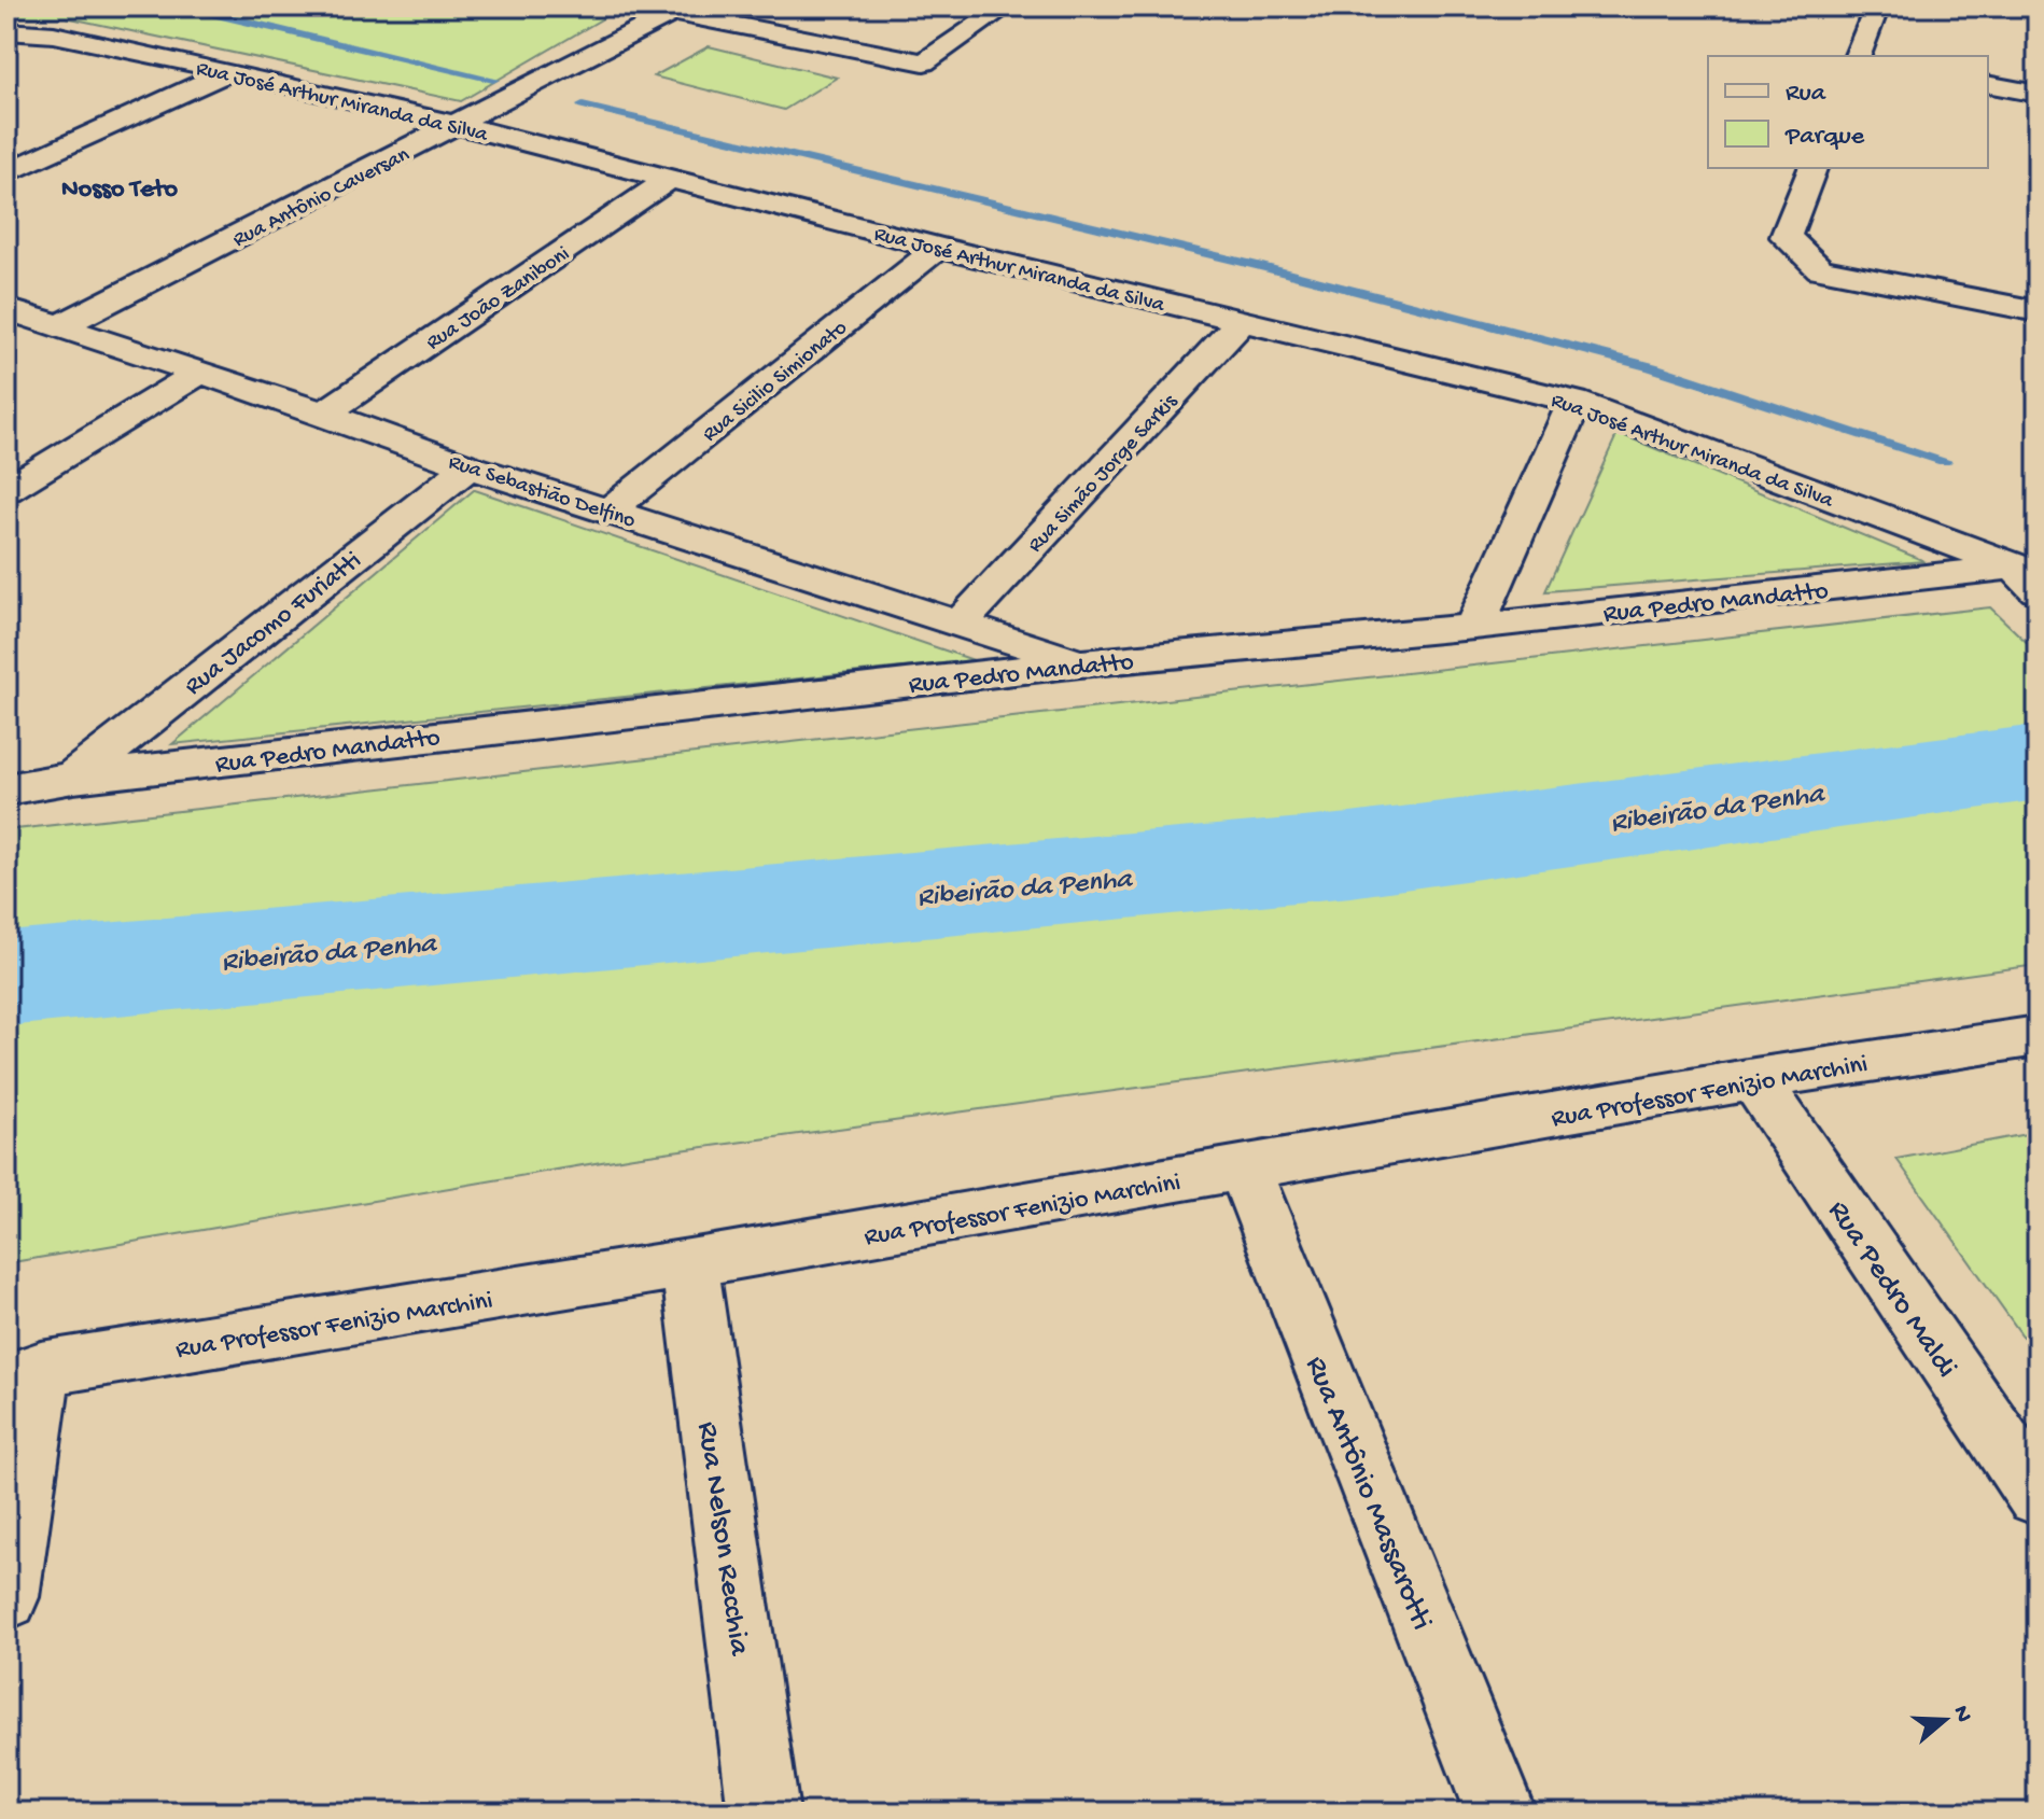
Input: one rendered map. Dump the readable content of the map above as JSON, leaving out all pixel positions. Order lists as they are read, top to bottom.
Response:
{
  "streets": {
    "street": [
      "Rua José Arthur Miranda da Silva",
      "Rua Antônio Caversan",
      "Rua João Zaniboni",
      "Rua Sicilio Simionato",
      "Rua Simão Jorge Sarkis",
      "Rua Sebastião Delfino",
      "Rua Pedro Mandatto",
      "Rua Jacomo Furiatti",
      "Rua Professor Fenizio Marchini",
      "Rua Pedro Maldi",
      "Rua Antônio Massarotti",
      "Rua Nelson Recchia"
    ]
  },
  "crossings": [
    ["Rua José Arthur Miranda da Silva", "Rua Antônio Caversan"],
    ["Rua José Arthur Miranda da Silva", "Rua João Zaniboni"],
    ["Rua José Arthur Miranda da Silva", "Rua Sicilio Simionato"],
    ["Rua José Arthur Miranda da Silva", "Rua Simão Jorge Sarkis"],
    ["Rua José Arthur Miranda da Silva", "Rua Pedro Mandatto"],
    ["Rua Antônio Caversan", "Rua Sebastião Delfino"],
    ["Rua João Zaniboni", "Rua Sebastião Delfino"],
    ["Rua Sicilio Simionato", "Rua Sebastião Delfino"],
    ["Rua Simão Jorge Sarkis", "Rua Sebastião Delfino"],
    ["Rua Sebastião Delfino", "Rua Pedro Mandatto"],
    ["Rua Sebastião Delfino", "Rua Jacomo Furiatti"],
    ["Rua Pedro Mandatto", "Rua Jacomo Furiatti"],
    ["Rua Professor Fenizio Marchini", "Rua Pedro Maldi"],
    ["Rua Professor Fenizio Marchini", "Rua Antônio Massarotti"],
    ["Rua Professor Fenizio Marchini", "Rua Nelson Recchia"]
  ],
  "districts": ["Nosso Teto"],
  "water": ["Ribeirão da Penha"],
  "legend": ["Rua", "Parque"],
  "north": "right"
}
